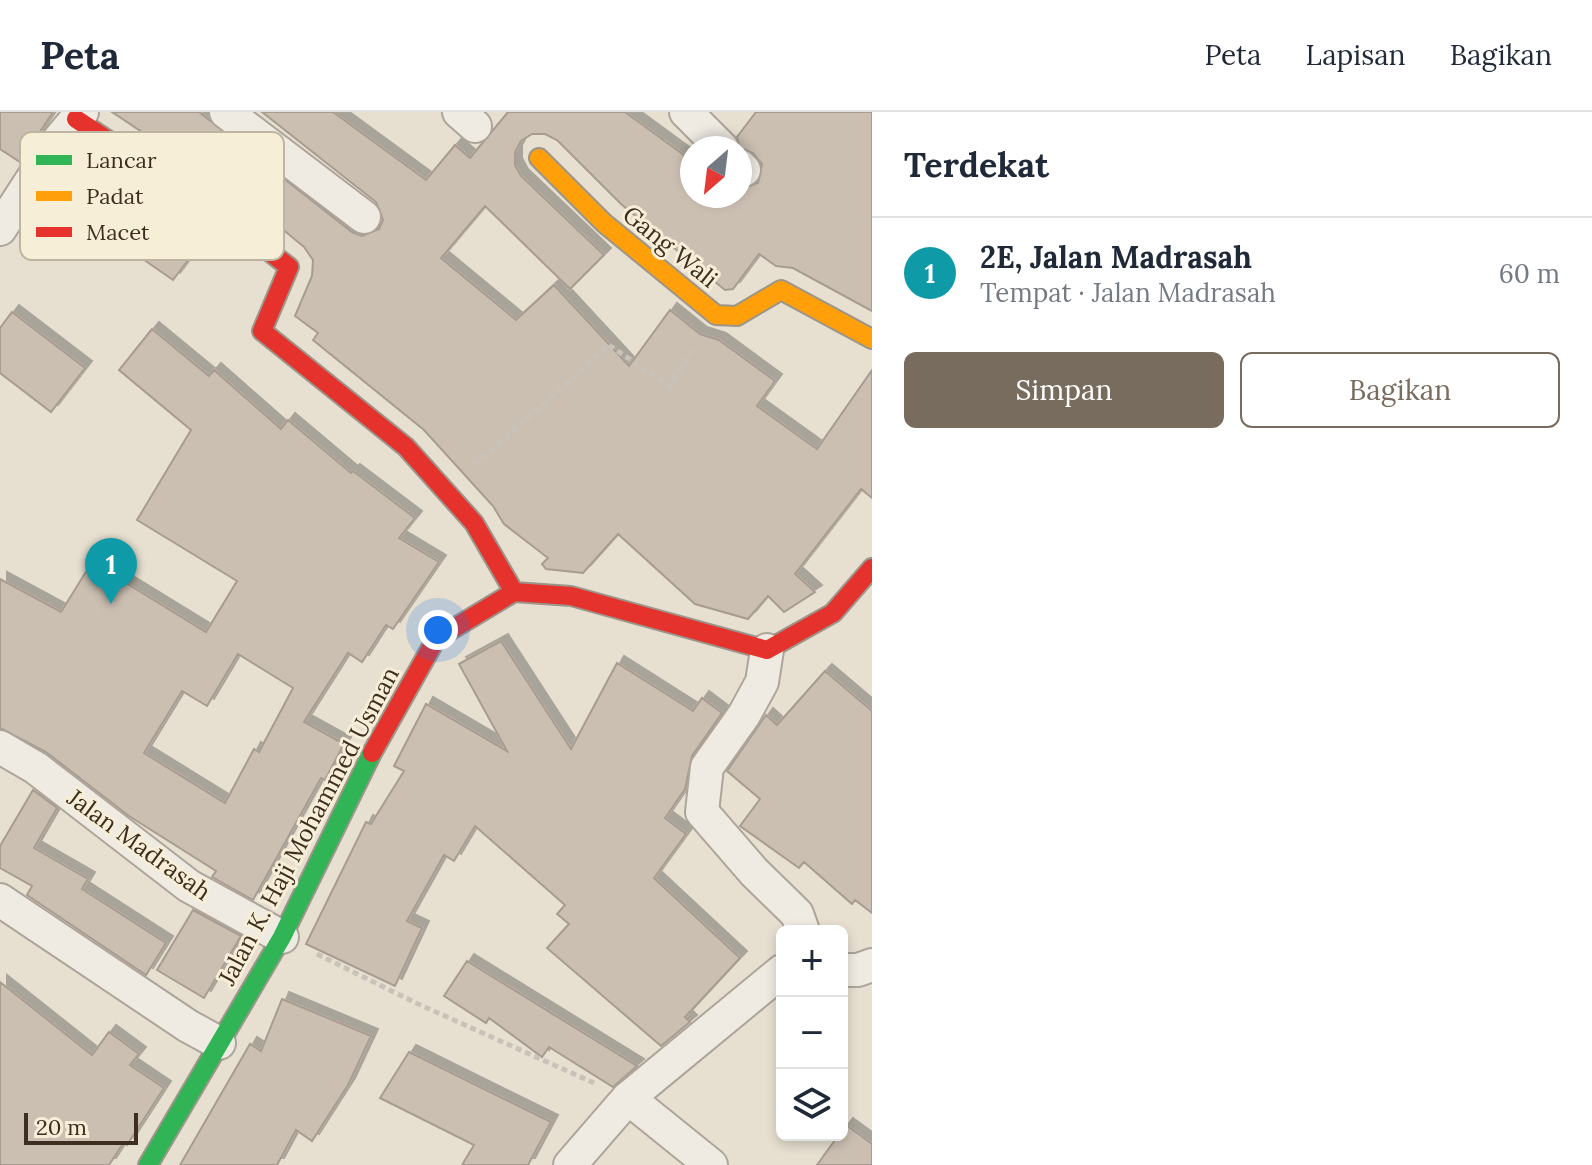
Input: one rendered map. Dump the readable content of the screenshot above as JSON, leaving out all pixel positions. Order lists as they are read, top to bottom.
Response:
{
  "streets": {
    "street": ["Gang Wali", "Jalan K. Haji Mohammed Usman", "Jalan Madrasah"]
  },
  "crossings": [
    ["Jalan K. Haji Mohammed Usman", "Jalan Madrasah"]
  ],
  "legend": ["Lancar", "Padat", "Macet"],
  "scale_bar": "20 m",
  "north": "bottom left",
  "page": {
    "header": "Peta",
    "nav": ["Peta", "Lapisan", "Bagikan"],
    "heading": "Terdekat",
    "list": [
      {
        "mark": "1",
        "name": "2E, Jalan Madrasah",
        "note": "Tempat · Jalan Madrasah",
        "value": "60 m"
      }
    ],
    "buttons": ["Simpan", "Bagikan"],
    "pins": "1",
    "map_buttons": ["+", "−"],
    "scale": "20 m"
  }
}
